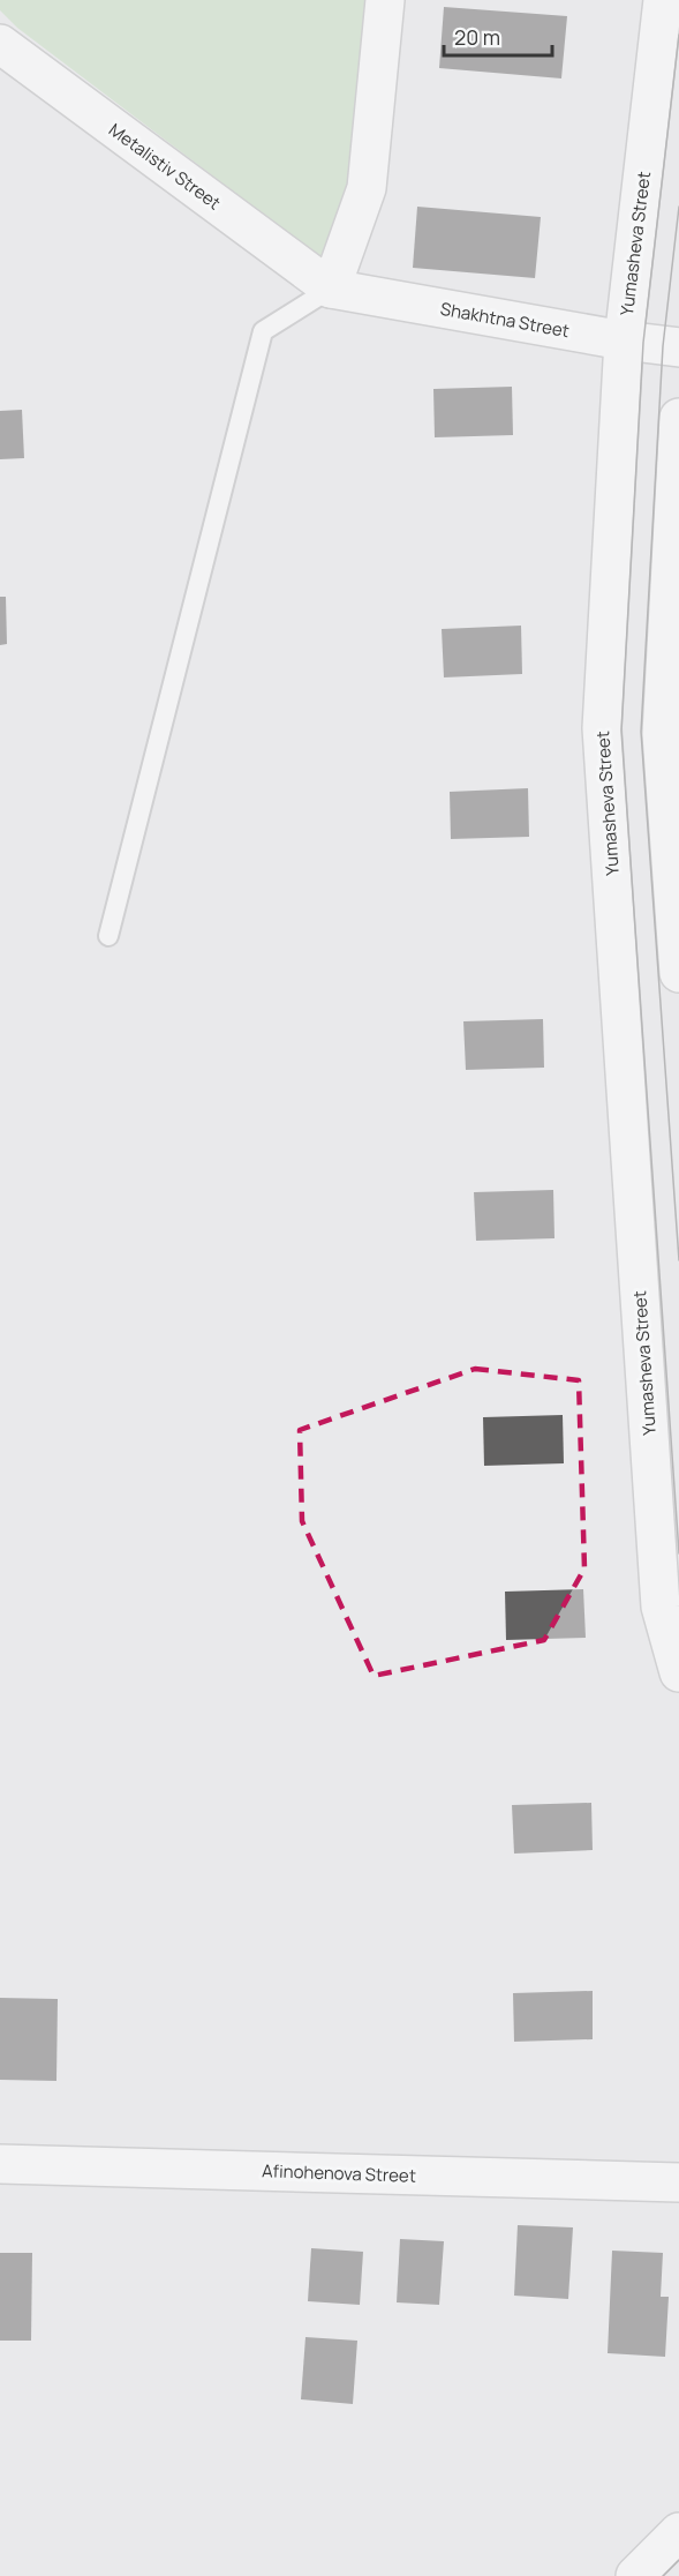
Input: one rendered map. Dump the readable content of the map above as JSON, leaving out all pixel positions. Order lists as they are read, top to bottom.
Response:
{
  "streets": {
    "main road": [
      "Metalistiv Street",
      "Yumasheva Street",
      "Shakhtna Street",
      "Afinohenova Street"
    ]
  },
  "crossings": [
    ["Metalistiv Street", "Shakhtna Street"],
    ["Yumasheva Street", "Shakhtna Street"]
  ],
  "scale_bar": "20 m"
}
